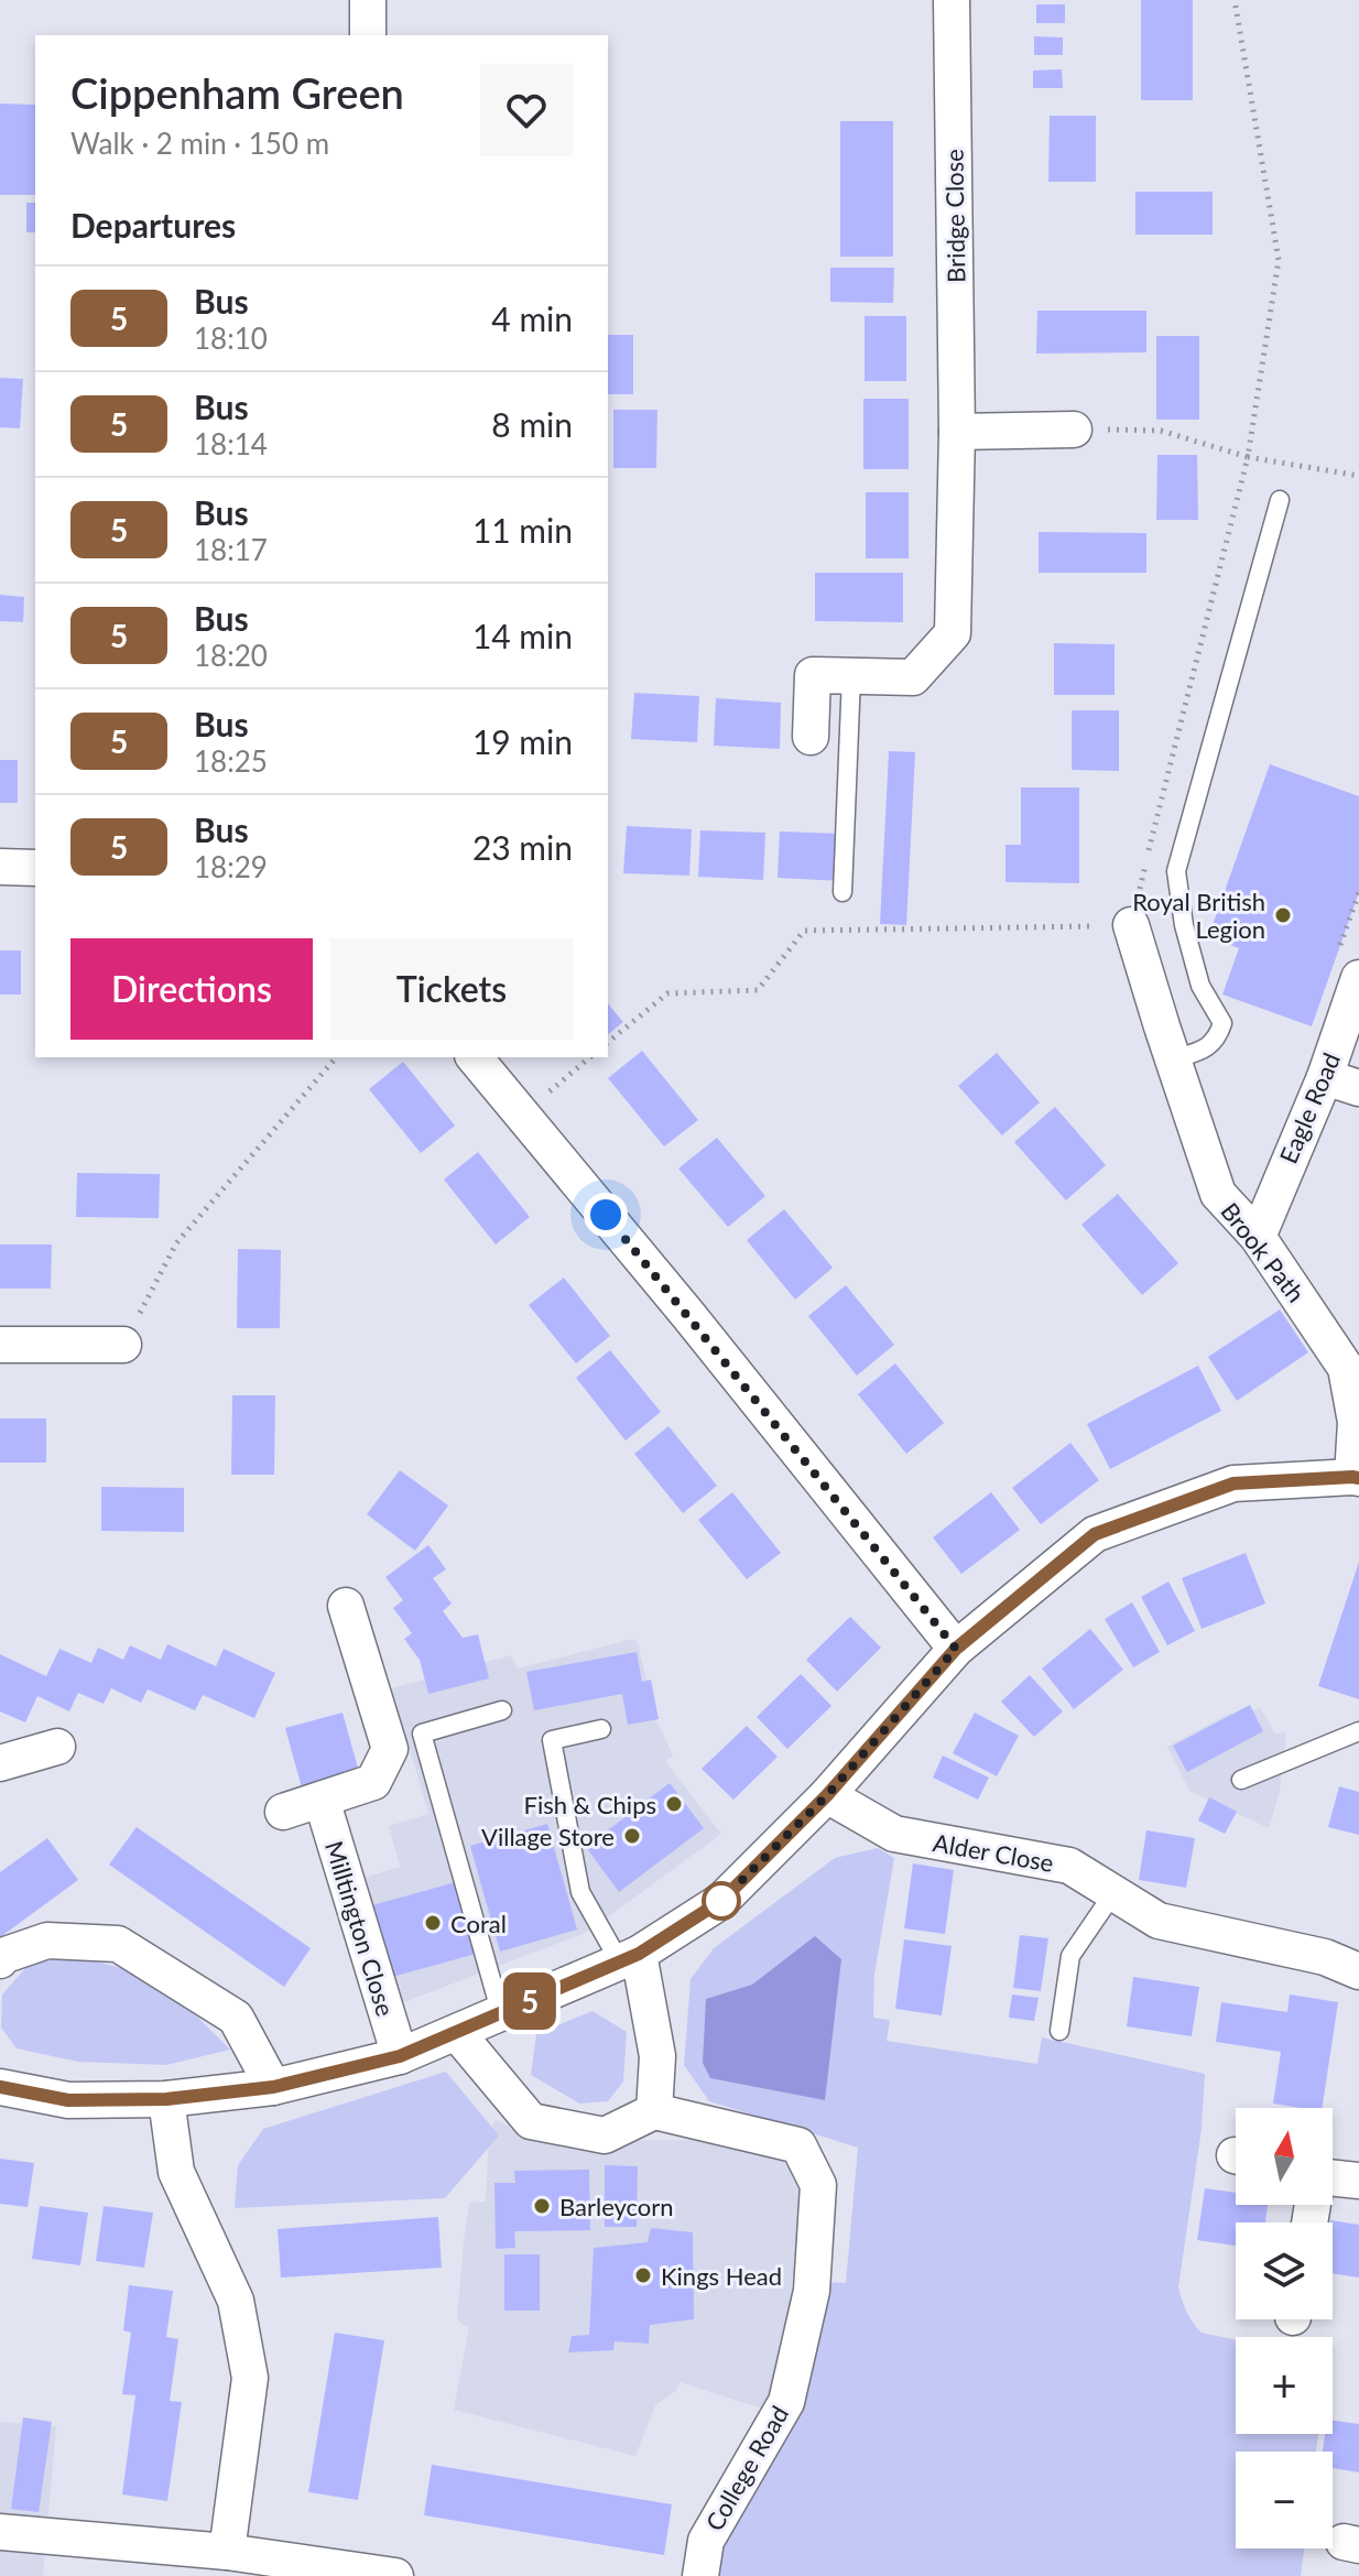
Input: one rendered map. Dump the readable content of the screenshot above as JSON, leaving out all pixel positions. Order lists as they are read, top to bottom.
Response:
{
  "streets": {
    "street": [
      "Bridge Close",
      "Eagle Road",
      "Brook Path",
      "Alder Close",
      "Milltington Close",
      "College Road"
    ]
  },
  "crossings": [
    ["Eagle Road", "Brook Path"]
  ],
  "places": [
    "Royal British Legion",
    "Fish & Chips",
    "Village Store",
    "Coral",
    "Barleycorn",
    "Kings Head"
  ],
  "lines": ["bus line 5"],
  "north": "top",
  "page": {
    "on_map": "5",
    "heading": [
      ["Cippenham Green", "Walk · 2 min · 150 m"],
      "Departures"
    ],
    "list": [
      {
        "mark": "5",
        "name": "Bus",
        "note": "18:10",
        "value": "4 min"
      },
      {
        "mark": "5",
        "name": "Bus",
        "note": "18:14",
        "value": "8 min"
      },
      {
        "mark": "5",
        "name": "Bus",
        "note": "18:17",
        "value": "11 min"
      },
      {
        "mark": "5",
        "name": "Bus",
        "note": "18:20",
        "value": "14 min"
      },
      {
        "mark": "5",
        "name": "Bus",
        "note": "18:25",
        "value": "19 min"
      },
      {
        "mark": "5",
        "name": "Bus",
        "note": "18:29",
        "value": "23 min"
      }
    ],
    "buttons": ["Directions", "Tickets"],
    "map_buttons": ["+", "−"]
  }
}
